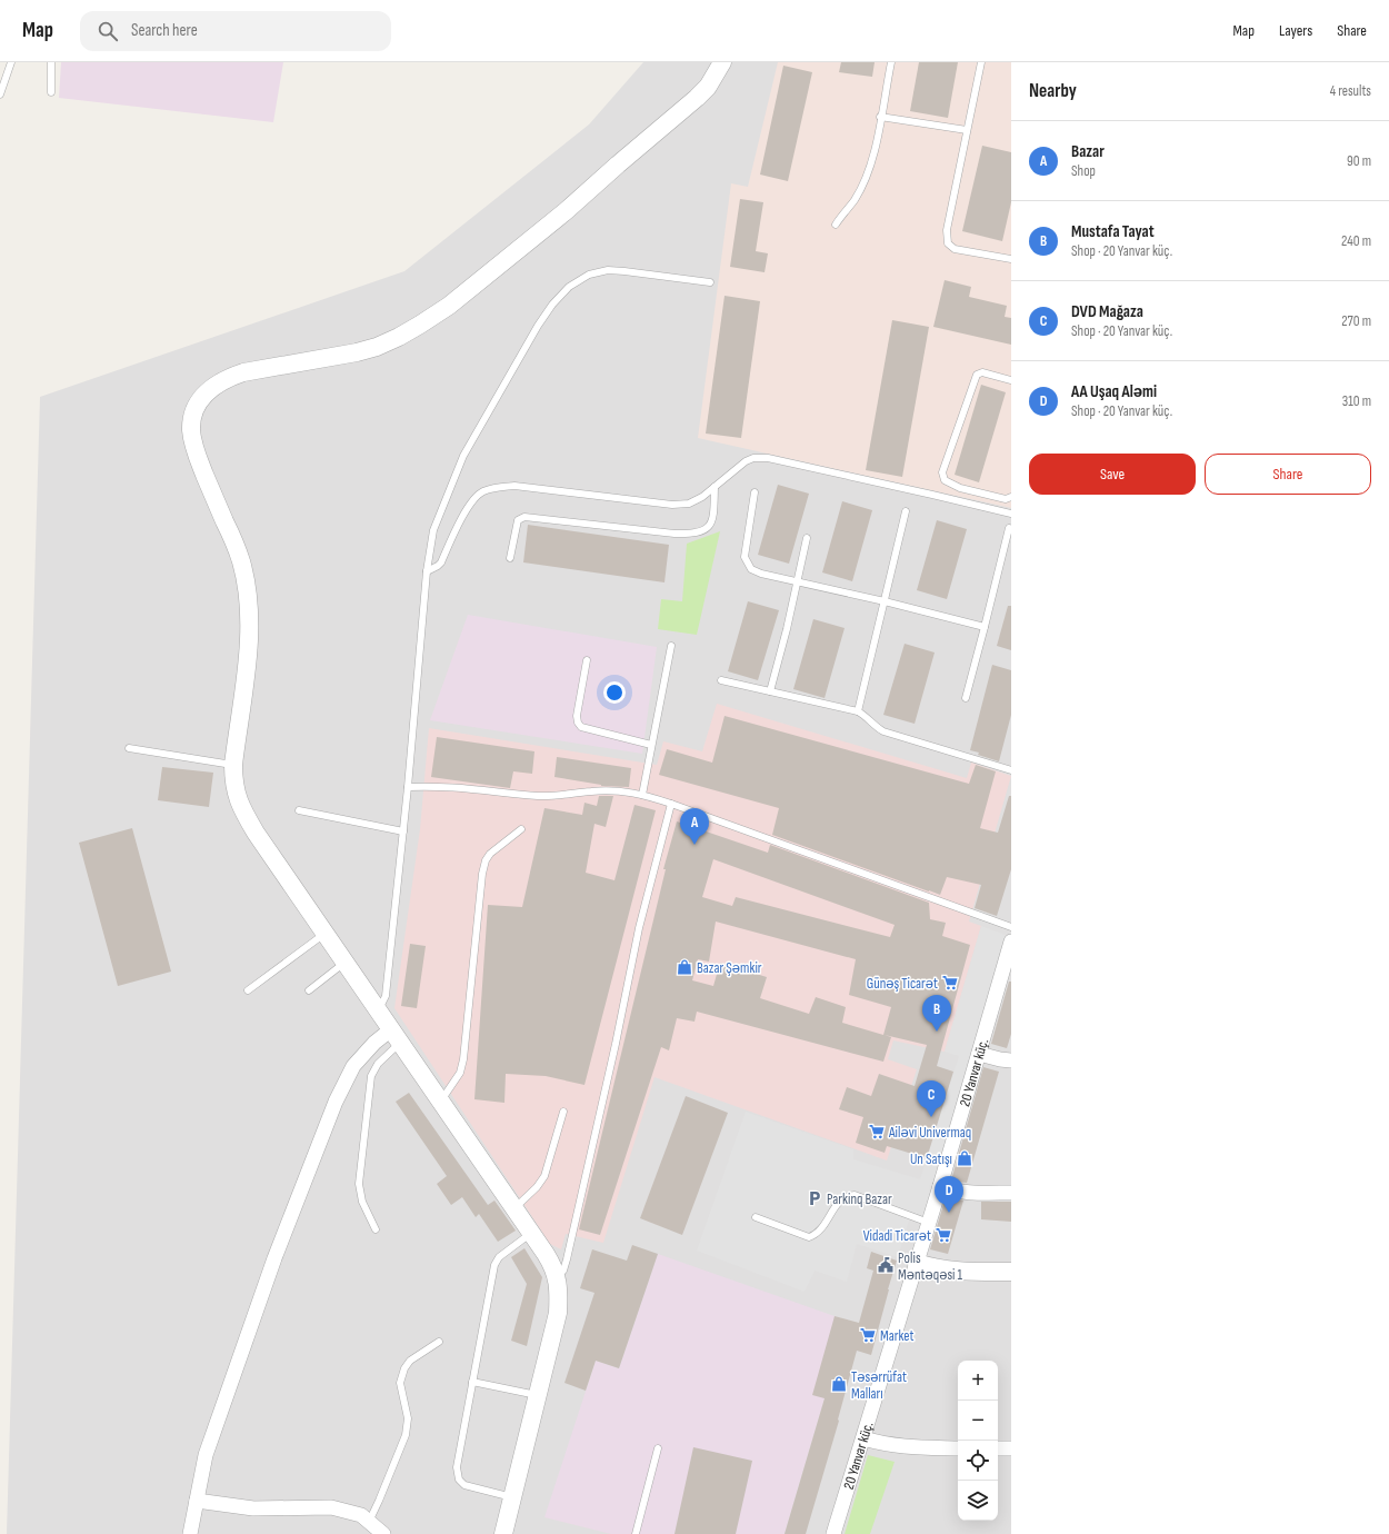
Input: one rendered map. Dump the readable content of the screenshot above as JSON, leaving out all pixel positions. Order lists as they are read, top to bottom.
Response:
{
  "streets": {
    "street": ["20 Yanvar küç."]
  },
  "places": {
    "shop": ["Bazar Şəmkir", "Un Satışı", "Təsərrüfat Malları"],
    "supermarket": [
      "Günəş Ticarət",
      "Ailəvi Univermaq",
      "Vidadi Ticarət",
      "Market"
    ],
    "parking": ["Parkinq Bazar"],
    "public building": ["Polis Məntəqəsi 1"]
  },
  "page": {
    "header": "Map",
    "search": "Search here",
    "nav": ["Map", "Layers", "Share"],
    "heading": ["Nearby", "4 results"],
    "list": [
      {
        "mark": "A",
        "name": "Bazar",
        "note": "Shop",
        "value": "90 m"
      },
      {
        "mark": "B",
        "name": "Mustafa Tayat",
        "note": "Shop · 20 Yanvar küç.",
        "value": "240 m"
      },
      {
        "mark": "C",
        "name": "DVD Mağaza",
        "note": "Shop · 20 Yanvar küç.",
        "value": "270 m"
      },
      {
        "mark": "D",
        "name": "AA Uşaq Aləmi",
        "note": "Shop · 20 Yanvar küç.",
        "value": "310 m"
      }
    ],
    "buttons": ["Save", "Share"],
    "pins": [
      "A",
      "B",
      "C",
      "D"
    ],
    "map_buttons": ["+", "−"]
  }
}
